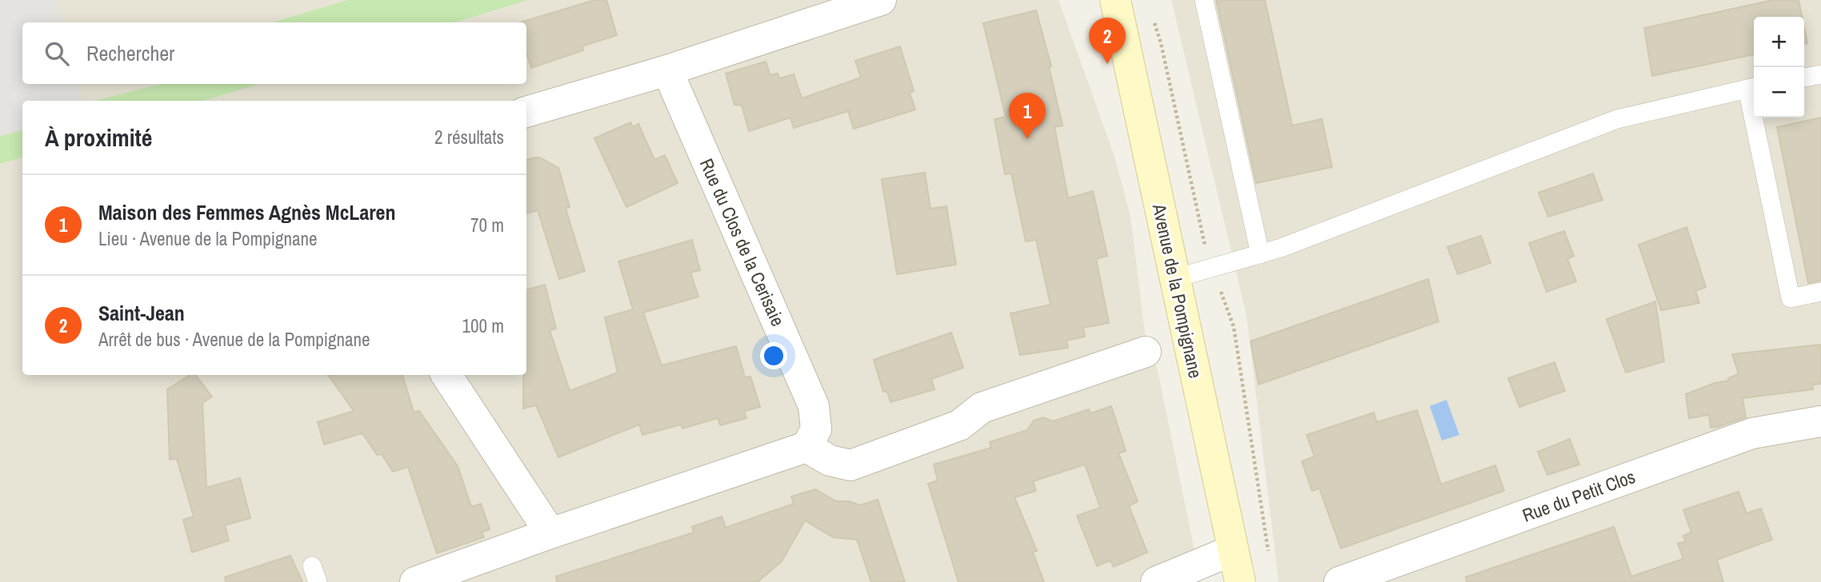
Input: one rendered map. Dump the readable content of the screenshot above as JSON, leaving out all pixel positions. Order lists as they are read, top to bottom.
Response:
{
  "streets": {
    "main road": ["Avenue de la Pompignane"],
    "street": ["Rue du Clos de la Cerisaie", "Rue du Petit Clos"]
  },
  "page": {
    "map_buttons": ["+", "−"],
    "pins": ["2", "1"],
    "search": "Rechercher",
    "heading": ["À proximité", "2 résultats"],
    "list": [
      {
        "mark": "1",
        "name": "Maison des Femmes Agnès McLaren",
        "note": "Lieu · Avenue de la Pompignane",
        "value": "70 m"
      },
      {
        "mark": "2",
        "name": "Saint-Jean",
        "note": "Arrêt de bus · Avenue de la Pompignane",
        "value": "100 m"
      }
    ]
  }
}
